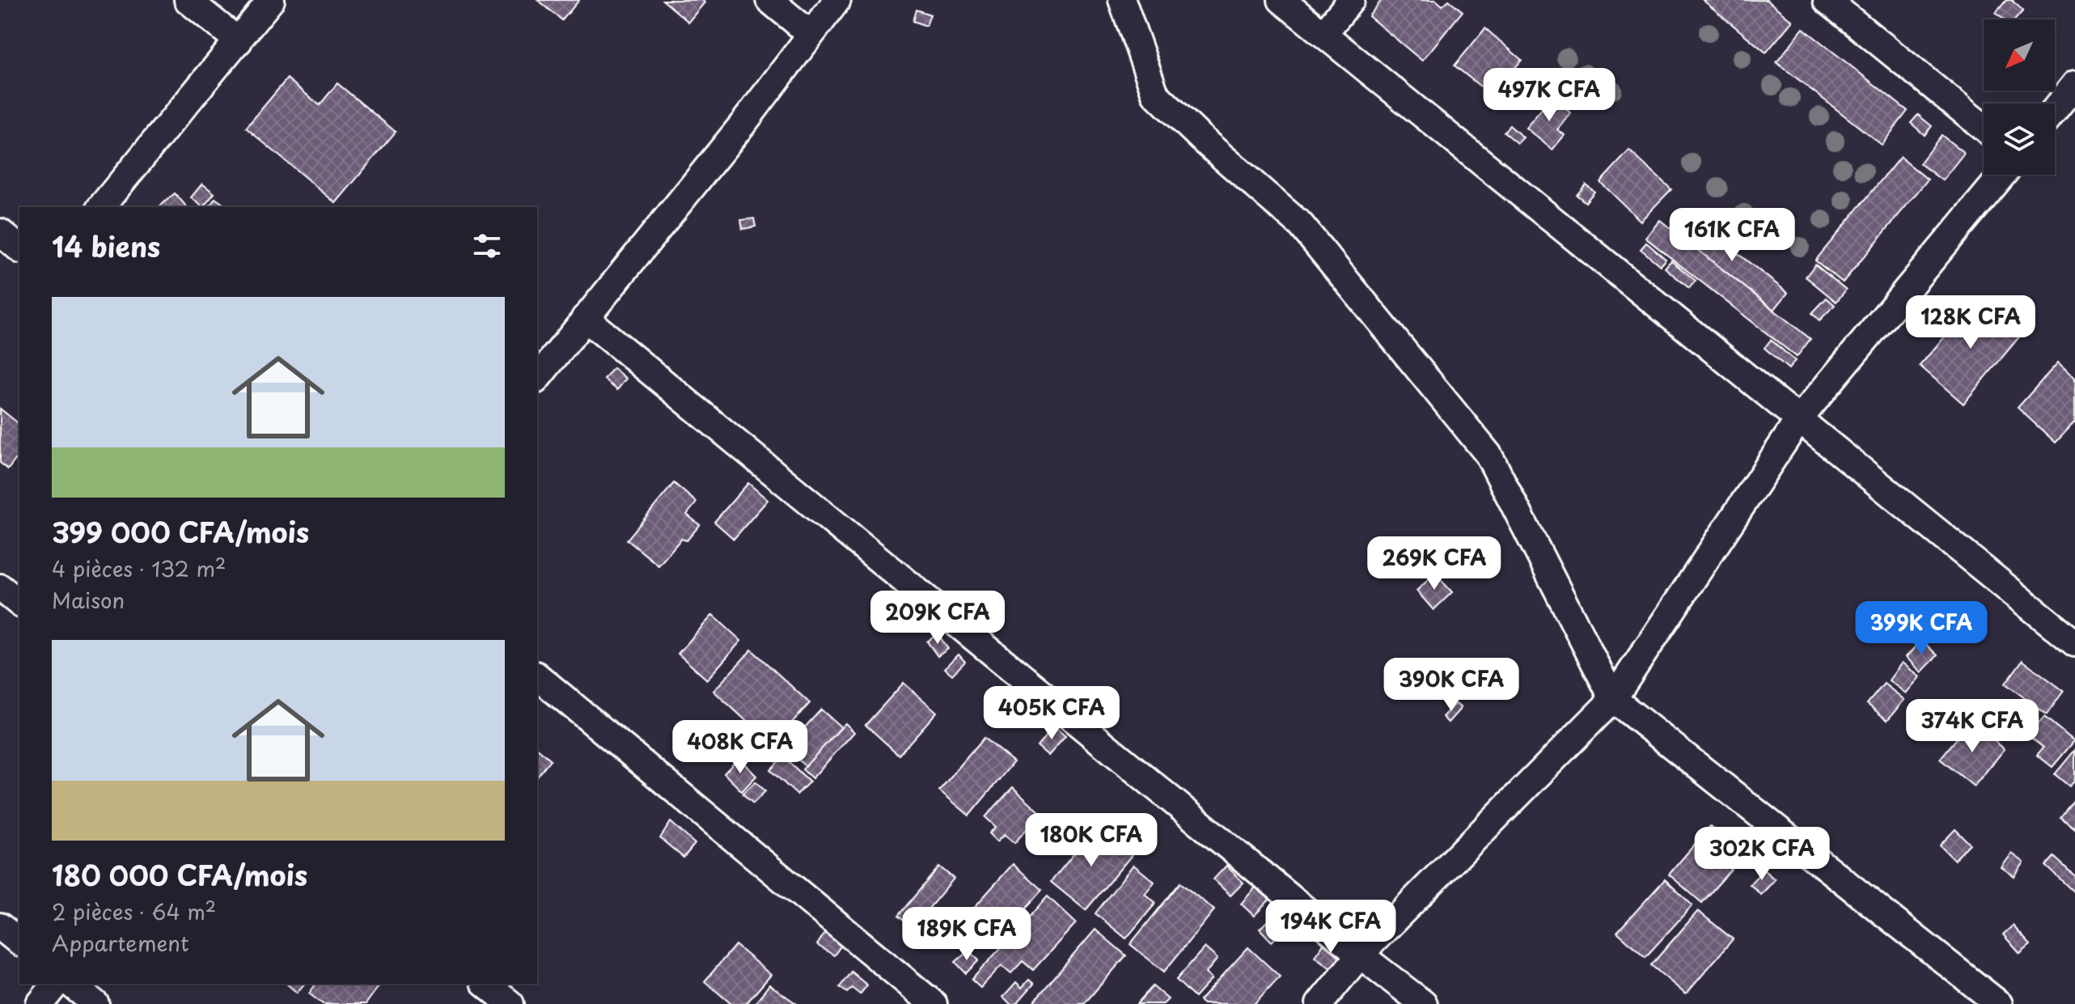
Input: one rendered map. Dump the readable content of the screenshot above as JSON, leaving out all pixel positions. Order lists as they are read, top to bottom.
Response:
{
  "north": "bottom left",
  "page": {
    "price": [
      "497K CFA",
      "161K CFA",
      "128K CFA",
      "269K CFA",
      "209K CFA",
      "399K CFA",
      "390K CFA",
      "405K CFA",
      "374K CFA",
      "408K CFA",
      "180K CFA",
      "302K CFA",
      "194K CFA",
      "189K CFA"
    ],
    "heading": "14 biens",
    "list": [
      {
        "name": "399 000 CFA/mois",
        "note": "4 pièces · 132 m² · Maison"
      },
      {
        "name": "180 000 CFA/mois",
        "note": "2 pièces · 64 m² · Appartement"
      }
    ]
  }
}
